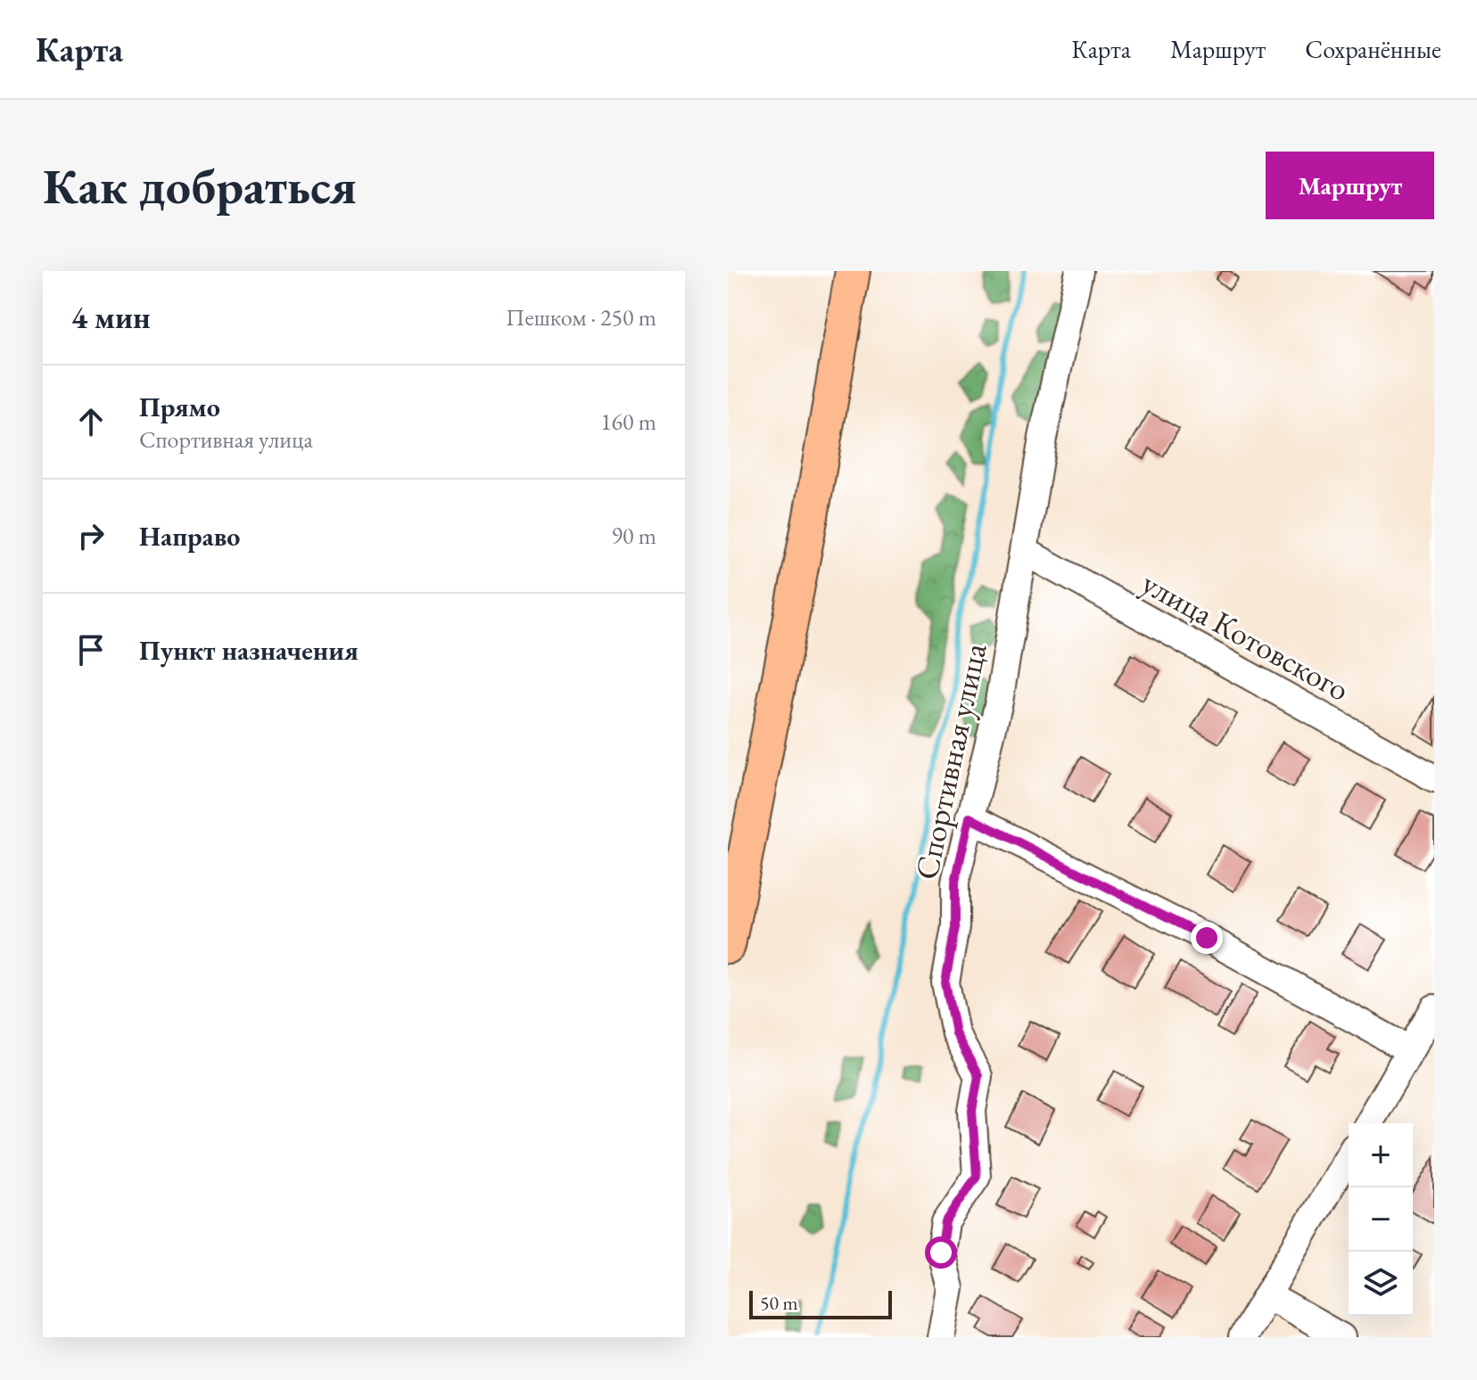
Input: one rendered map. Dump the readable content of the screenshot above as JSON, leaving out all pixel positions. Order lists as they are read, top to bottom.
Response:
{
  "streets": {
    "street": ["улица Котовского", "Спортивная улица"]
  },
  "crossings": [
    ["улица Котовского", "Спортивная улица"]
  ],
  "scale_bar": "50 m",
  "page": {
    "header": "Карта",
    "nav": ["Карта", "Маршрут", "Сохранённые"],
    "buttons": "Маршрут",
    "title": "Как добраться",
    "heading": ["4 мин", "Пешком · 250 m"],
    "list": [
      ["Прямо", "Спортивная улица", "160 m"],
      ["Направо", "90 m"],
      "Пункт назначения"
    ],
    "map_buttons": ["+", "−"],
    "scale": "50 m"
  }
}
